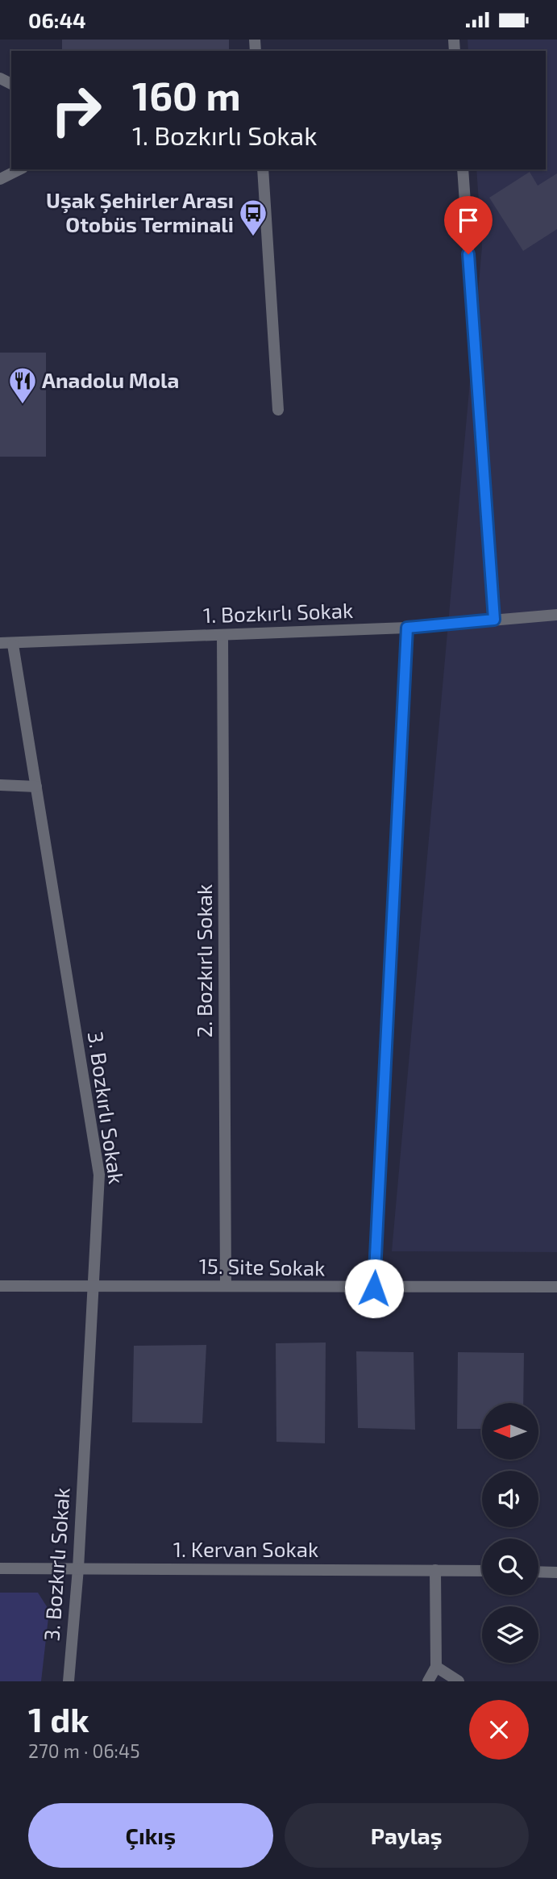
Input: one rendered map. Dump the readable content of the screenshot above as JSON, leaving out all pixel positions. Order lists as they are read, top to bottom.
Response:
{
  "streets": {
    "street": [
      "1. Bozkırlı Sokak",
      "2. Bozkırlı Sokak",
      "3. Bozkırlı Sokak",
      "15. Site Sokak",
      "1. Kervan Sokak"
    ]
  },
  "crossings": [
    ["1. Bozkırlı Sokak", "2. Bozkırlı Sokak"],
    ["1. Bozkırlı Sokak", "3. Bozkırlı Sokak"],
    ["2. Bozkırlı Sokak", "15. Site Sokak"],
    ["3. Bozkırlı Sokak", "15. Site Sokak"],
    ["3. Bozkırlı Sokak", "1. Kervan Sokak"]
  ],
  "places": {
    "bus stop": ["Uşak Şehirler Arası Otobüs Terminali"],
    "restaurant": ["Anadolu Mola"]
  },
  "north": "left",
  "page": {
    "status": "06:44",
    "turn": ["160 m", "1. Bozkırlı Sokak"],
    "heading": ["1 dk", "270 m · 06:45"],
    "buttons": ["Çıkış", "Paylaş"]
  }
}
